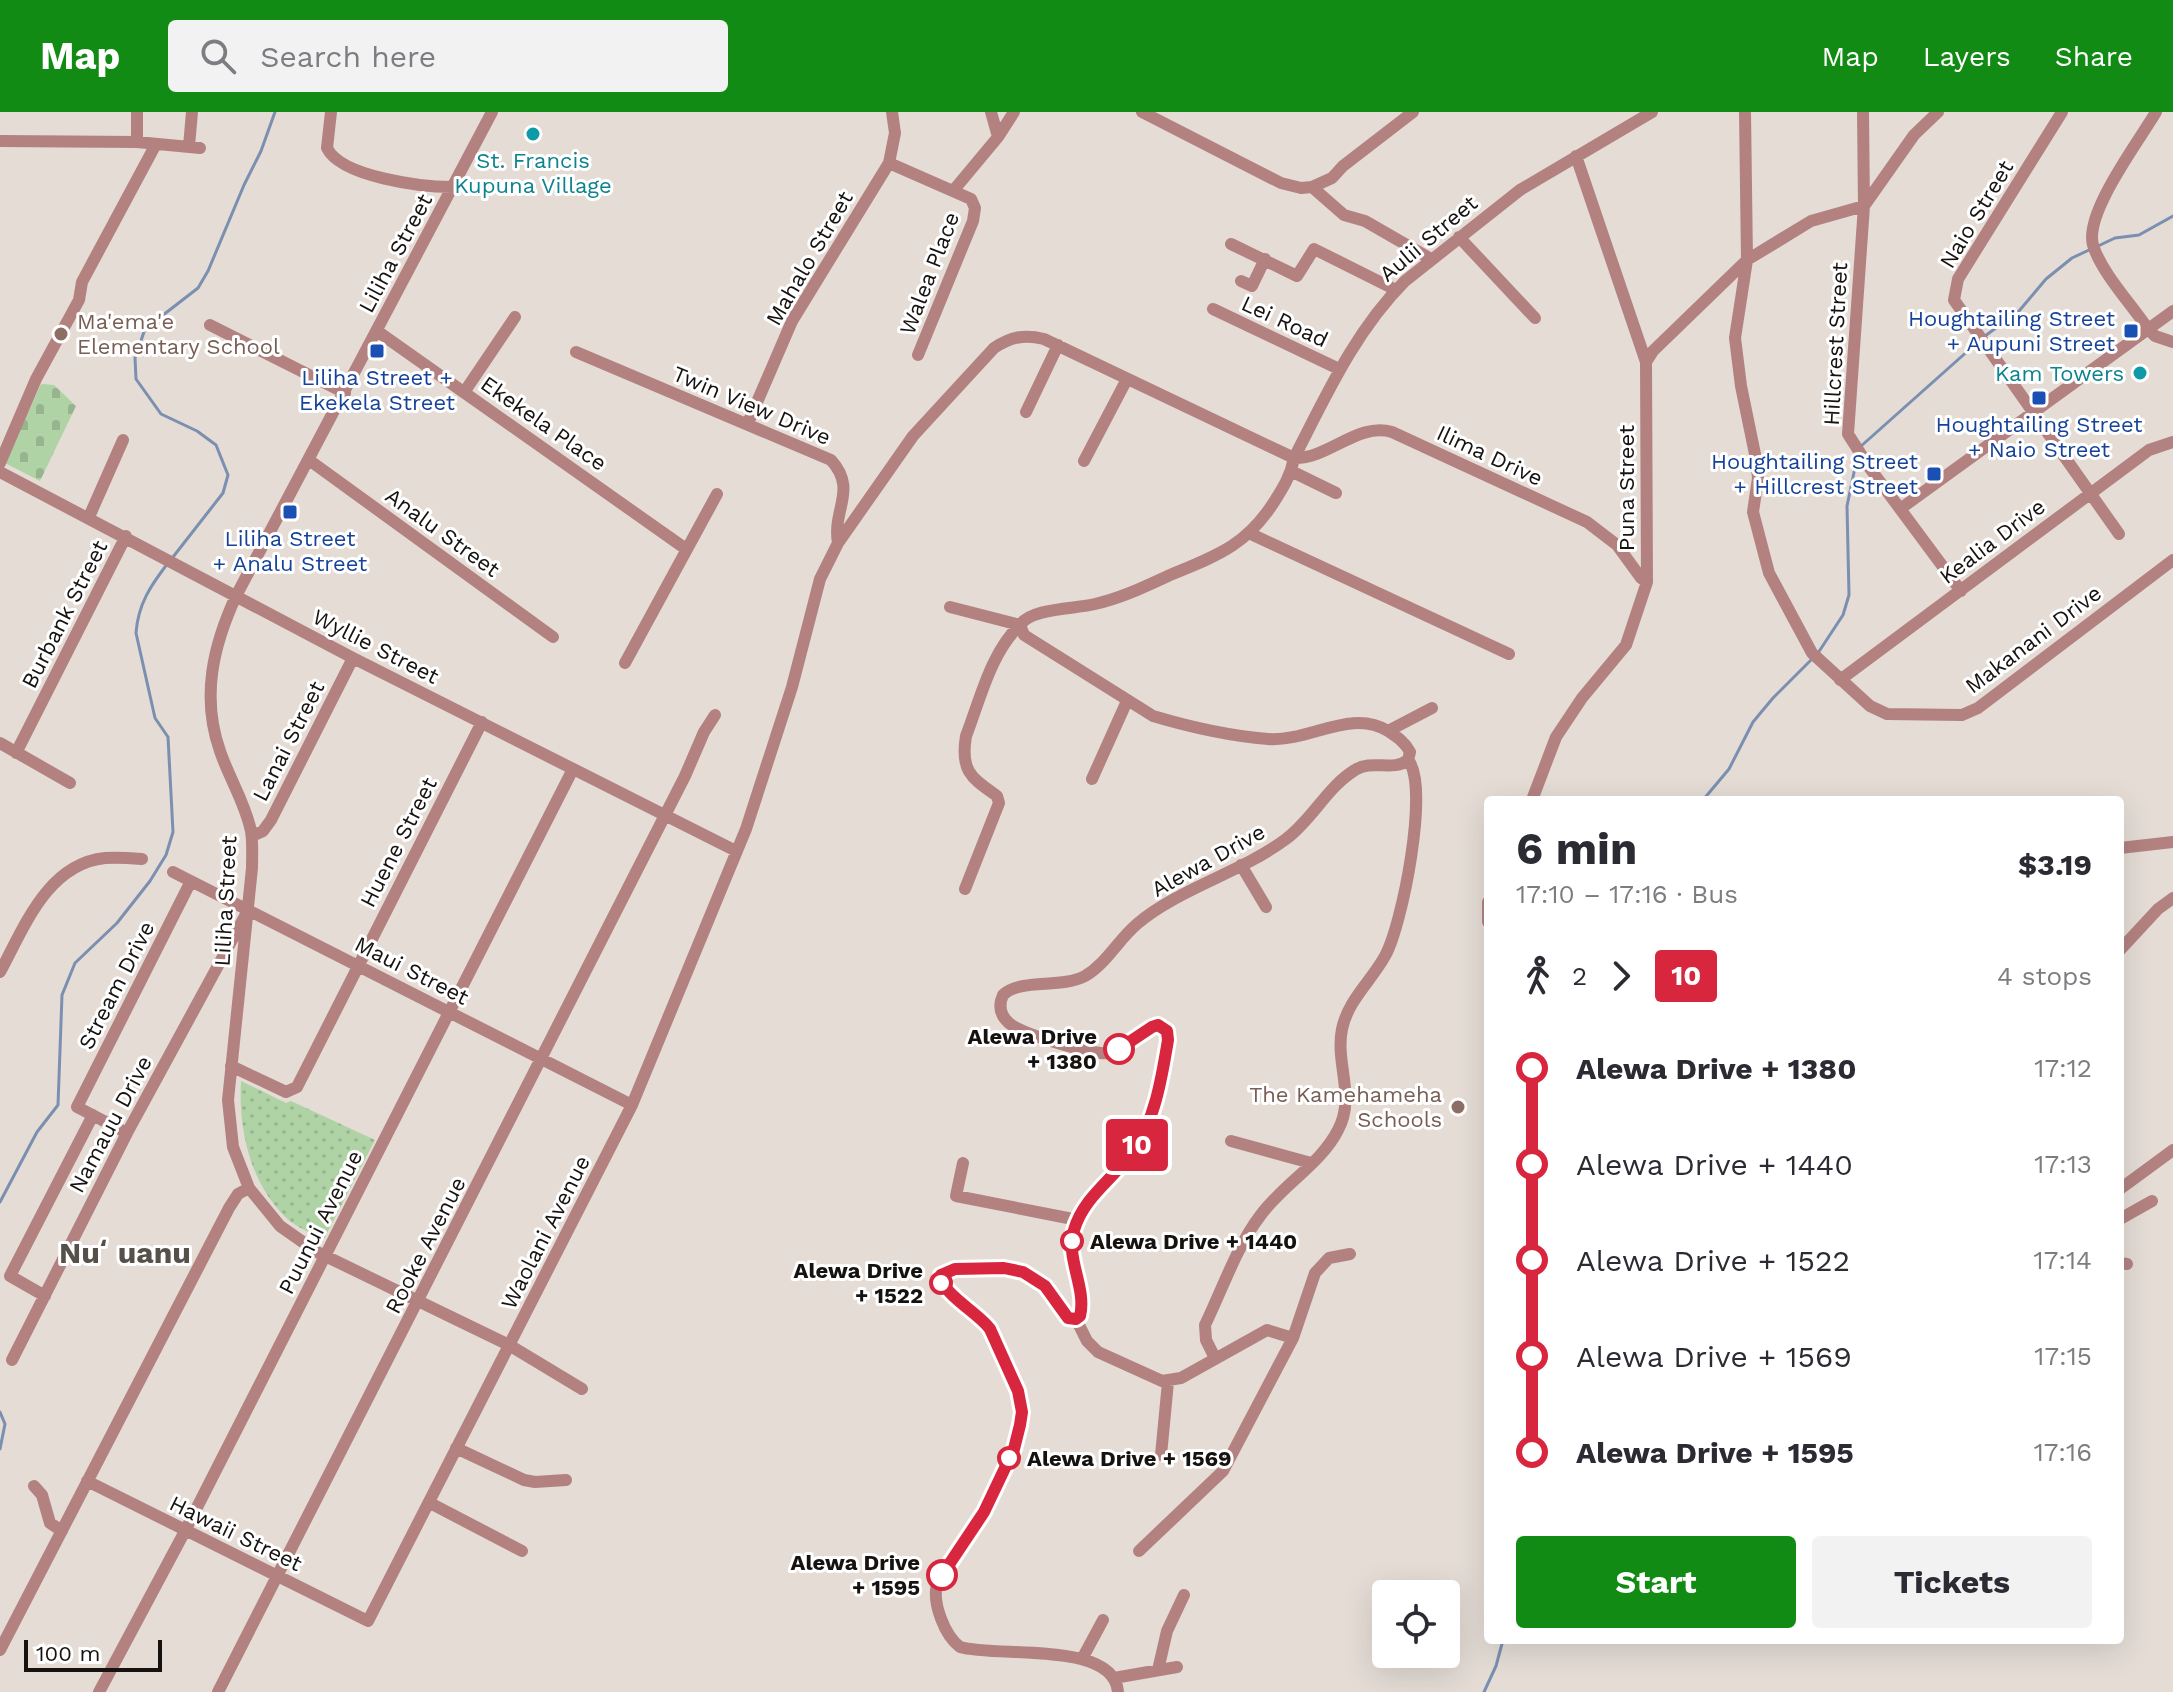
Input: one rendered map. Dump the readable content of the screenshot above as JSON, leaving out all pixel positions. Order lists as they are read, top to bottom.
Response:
{
  "streets": {
    "street": [
      "Naio Street",
      "Aulii Street",
      "Liliha Street",
      "Mahalo Street",
      "Walea Place",
      "Lei Road",
      "Hillcrest Street",
      "Twin View Drive",
      "Ekekela Place",
      "Ilima Drive",
      "Puna Street",
      "Analu Street",
      "Kealia Drive",
      "Burbank Street",
      "Makanani Drive",
      "Wyllie Street",
      "Lanai Street",
      "Huene Street",
      "Alewa Drive",
      "Maui Street",
      "Stream Drive",
      "Namauu Drive",
      "Puunui Avenue",
      "Waolani Avenue",
      "Rooke Avenue",
      "Hawaii Street"
    ]
  },
  "crossings": [
    ["Naio Street", "Kealia Drive"],
    ["Aulii Street", "Lei Road"],
    ["Aulii Street", "Ilima Drive"],
    ["Aulii Street", "Puna Street"],
    ["Liliha Street", "Ekekela Place"],
    ["Liliha Street", "Analu Street"],
    ["Liliha Street", "Wyllie Street"],
    ["Liliha Street", "Lanai Street"],
    ["Liliha Street", "Huene Street"],
    ["Liliha Street", "Maui Street"],
    ["Liliha Street", "Namauu Drive"],
    ["Liliha Street", "Puunui Avenue"],
    ["Liliha Street", "Waolani Avenue"],
    ["Liliha Street", "Rooke Avenue"],
    ["Mahalo Street", "Walea Place"],
    ["Mahalo Street", "Twin View Drive"],
    ["Hillcrest Street", "Kealia Drive"],
    ["Ilima Drive", "Puna Street"],
    ["Kealia Drive", "Makanani Drive"],
    ["Burbank Street", "Wyllie Street"],
    ["Wyllie Street", "Lanai Street"],
    ["Wyllie Street", "Huene Street"],
    ["Wyllie Street", "Puunui Avenue"],
    ["Wyllie Street", "Waolani Avenue"],
    ["Wyllie Street", "Rooke Avenue"],
    ["Huene Street", "Maui Street"],
    ["Maui Street", "Stream Drive"],
    ["Maui Street", "Namauu Drive"],
    ["Maui Street", "Puunui Avenue"],
    ["Maui Street", "Waolani Avenue"],
    ["Maui Street", "Rooke Avenue"],
    ["Puunui Avenue", "Hawaii Street"],
    ["Waolani Avenue", "Hawaii Street"],
    ["Rooke Avenue", "Hawaii Street"]
  ],
  "districts": ["Nuʻuanu"],
  "places": {
    "other": [
      "St. Francis Kupuna Village",
      "Ma'ema'e Elementary School",
      "Kam Towers",
      "Alewa Drive + 1380",
      "The Kamehameha Schools",
      "Alewa Drive + 1440",
      "Alewa Drive + 1522",
      "Alewa Drive + 1569",
      "Alewa Drive + 1595"
    ],
    "transit": [
      "Houghtailing Street + Aupuni Street",
      "Liliha Street + Ekekela Street",
      "Houghtailing Street + Naio Street",
      "Houghtailing Street + Hillcrest Street",
      "Liliha Street + Analu Street"
    ]
  },
  "lines": ["bus line 10"],
  "scale_bar": "100 m",
  "page": {
    "header": "Map",
    "search": "Search here",
    "nav": ["Map", "Layers", "Share"],
    "on_map": "10",
    "heading": ["6 min", "17:10 – 17:16 · Bus", "$3.19"],
    "legs": ["2", "10", "4 stops"],
    "list": [
      {
        "name": "Alewa Drive + 1380",
        "value": "17:12"
      },
      {
        "name": "Alewa Drive + 1440",
        "value": "17:13"
      },
      {
        "name": "Alewa Drive + 1522",
        "value": "17:14"
      },
      {
        "name": "Alewa Drive + 1569",
        "value": "17:15"
      },
      {
        "name": "Alewa Drive + 1595",
        "value": "17:16"
      }
    ],
    "buttons": ["Start", "Tickets"],
    "scale": "100 m"
  }
}
